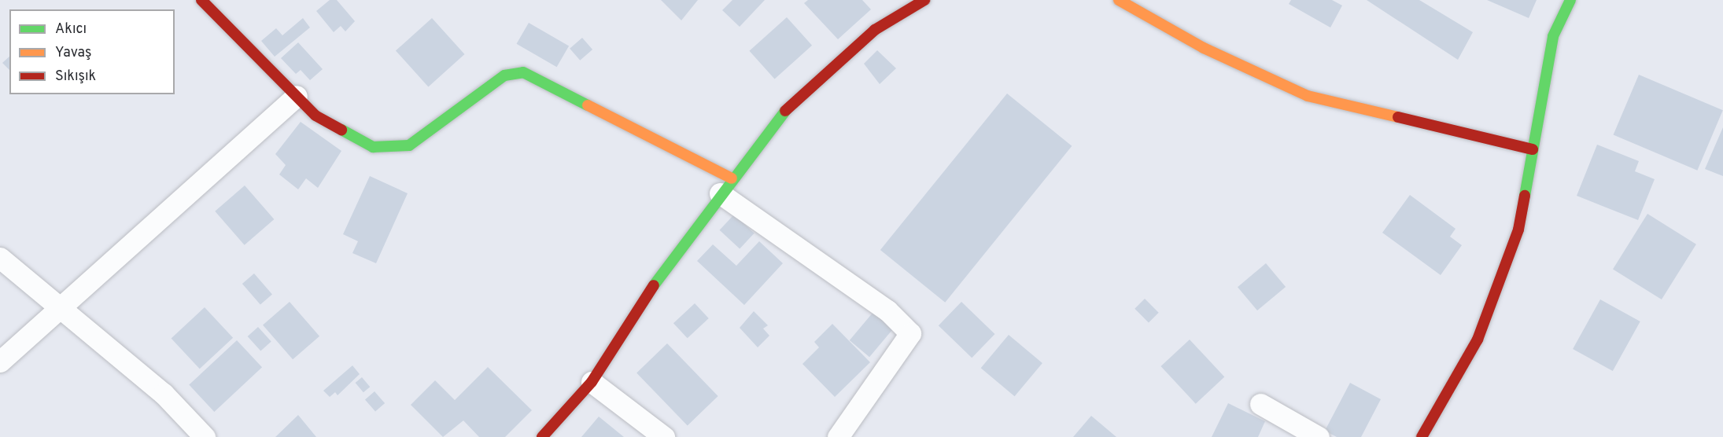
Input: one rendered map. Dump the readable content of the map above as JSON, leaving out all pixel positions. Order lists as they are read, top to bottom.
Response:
{
  "legend": ["Akıcı", "Yavaş", "Sıkışık"]
}
